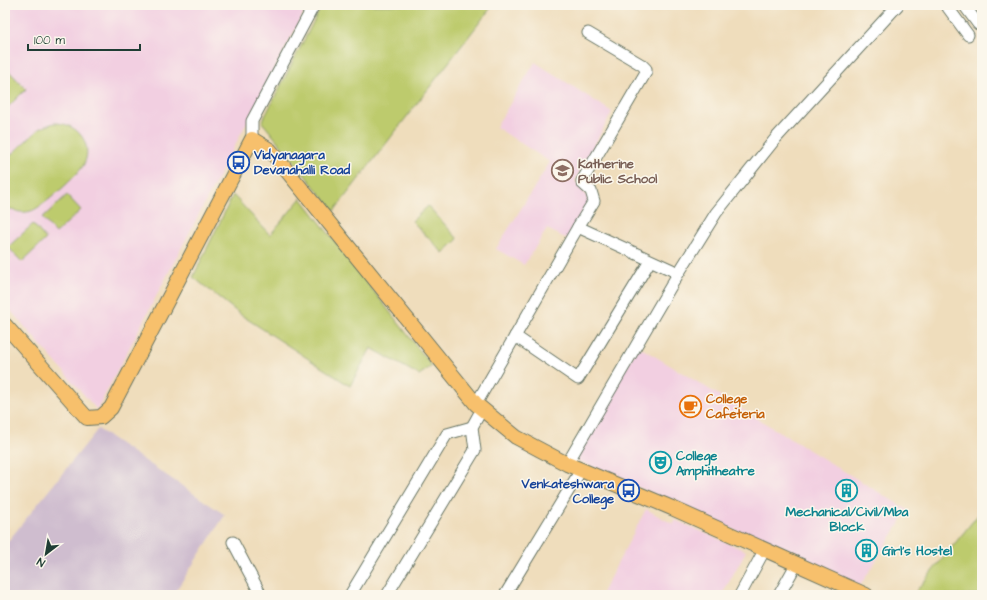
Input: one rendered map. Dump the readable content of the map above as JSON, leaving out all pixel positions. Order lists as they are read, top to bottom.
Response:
{
  "places": {
    "bus stop": ["Vidyanagara Devanahalli Road", "Venkateshwara College"],
    "school or university": ["Katherine Public School"],
    "cafe": ["College Cafeteria"],
    "theatre": ["College Amphitheatre"],
    "building": ["Mechanical/Civil/Mba Block", "Girl's Hostel"]
  },
  "scale_bar": "100 m",
  "north": "bottom left"
}
